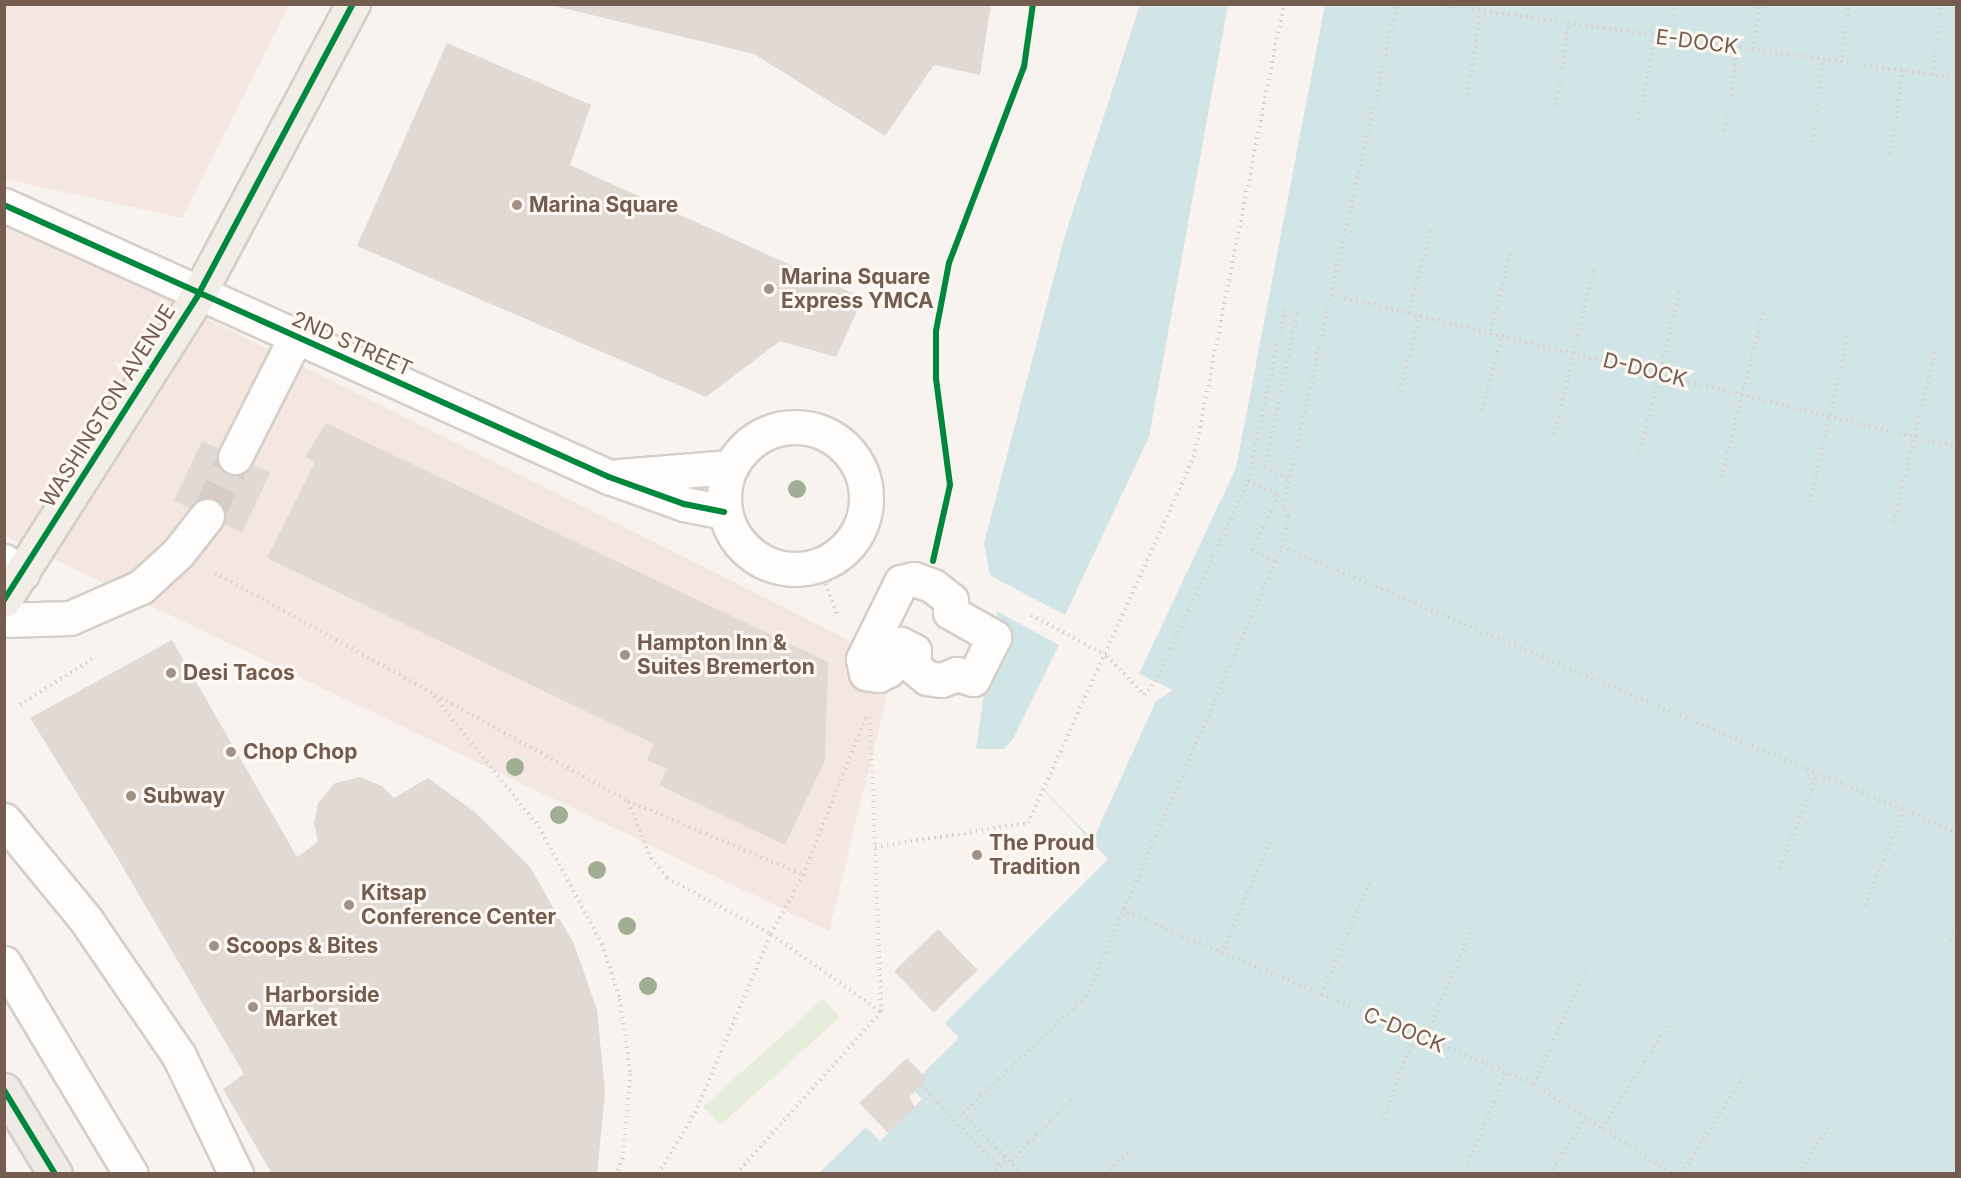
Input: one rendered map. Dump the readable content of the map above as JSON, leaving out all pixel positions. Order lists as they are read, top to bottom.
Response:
{
  "streets": {
    "main road": ["WASHINGTON AVENUE"],
    "street": ["2ND STREET"],
    "path": ["E-DOCK", "D-DOCK", "C-DOCK"]
  },
  "crossings": [
    ["2ND STREET", "WASHINGTON AVENUE"]
  ],
  "places": [
    "Marina Square",
    "Marina Square Express YMCA",
    "Hampton Inn & Suites Bremerton",
    "Desi Tacos",
    "Chop Chop",
    "Subway",
    "The Proud Tradition",
    "Kitsap Conference Center",
    "Scoops & Bites",
    "Harborside Market"
  ]
}
